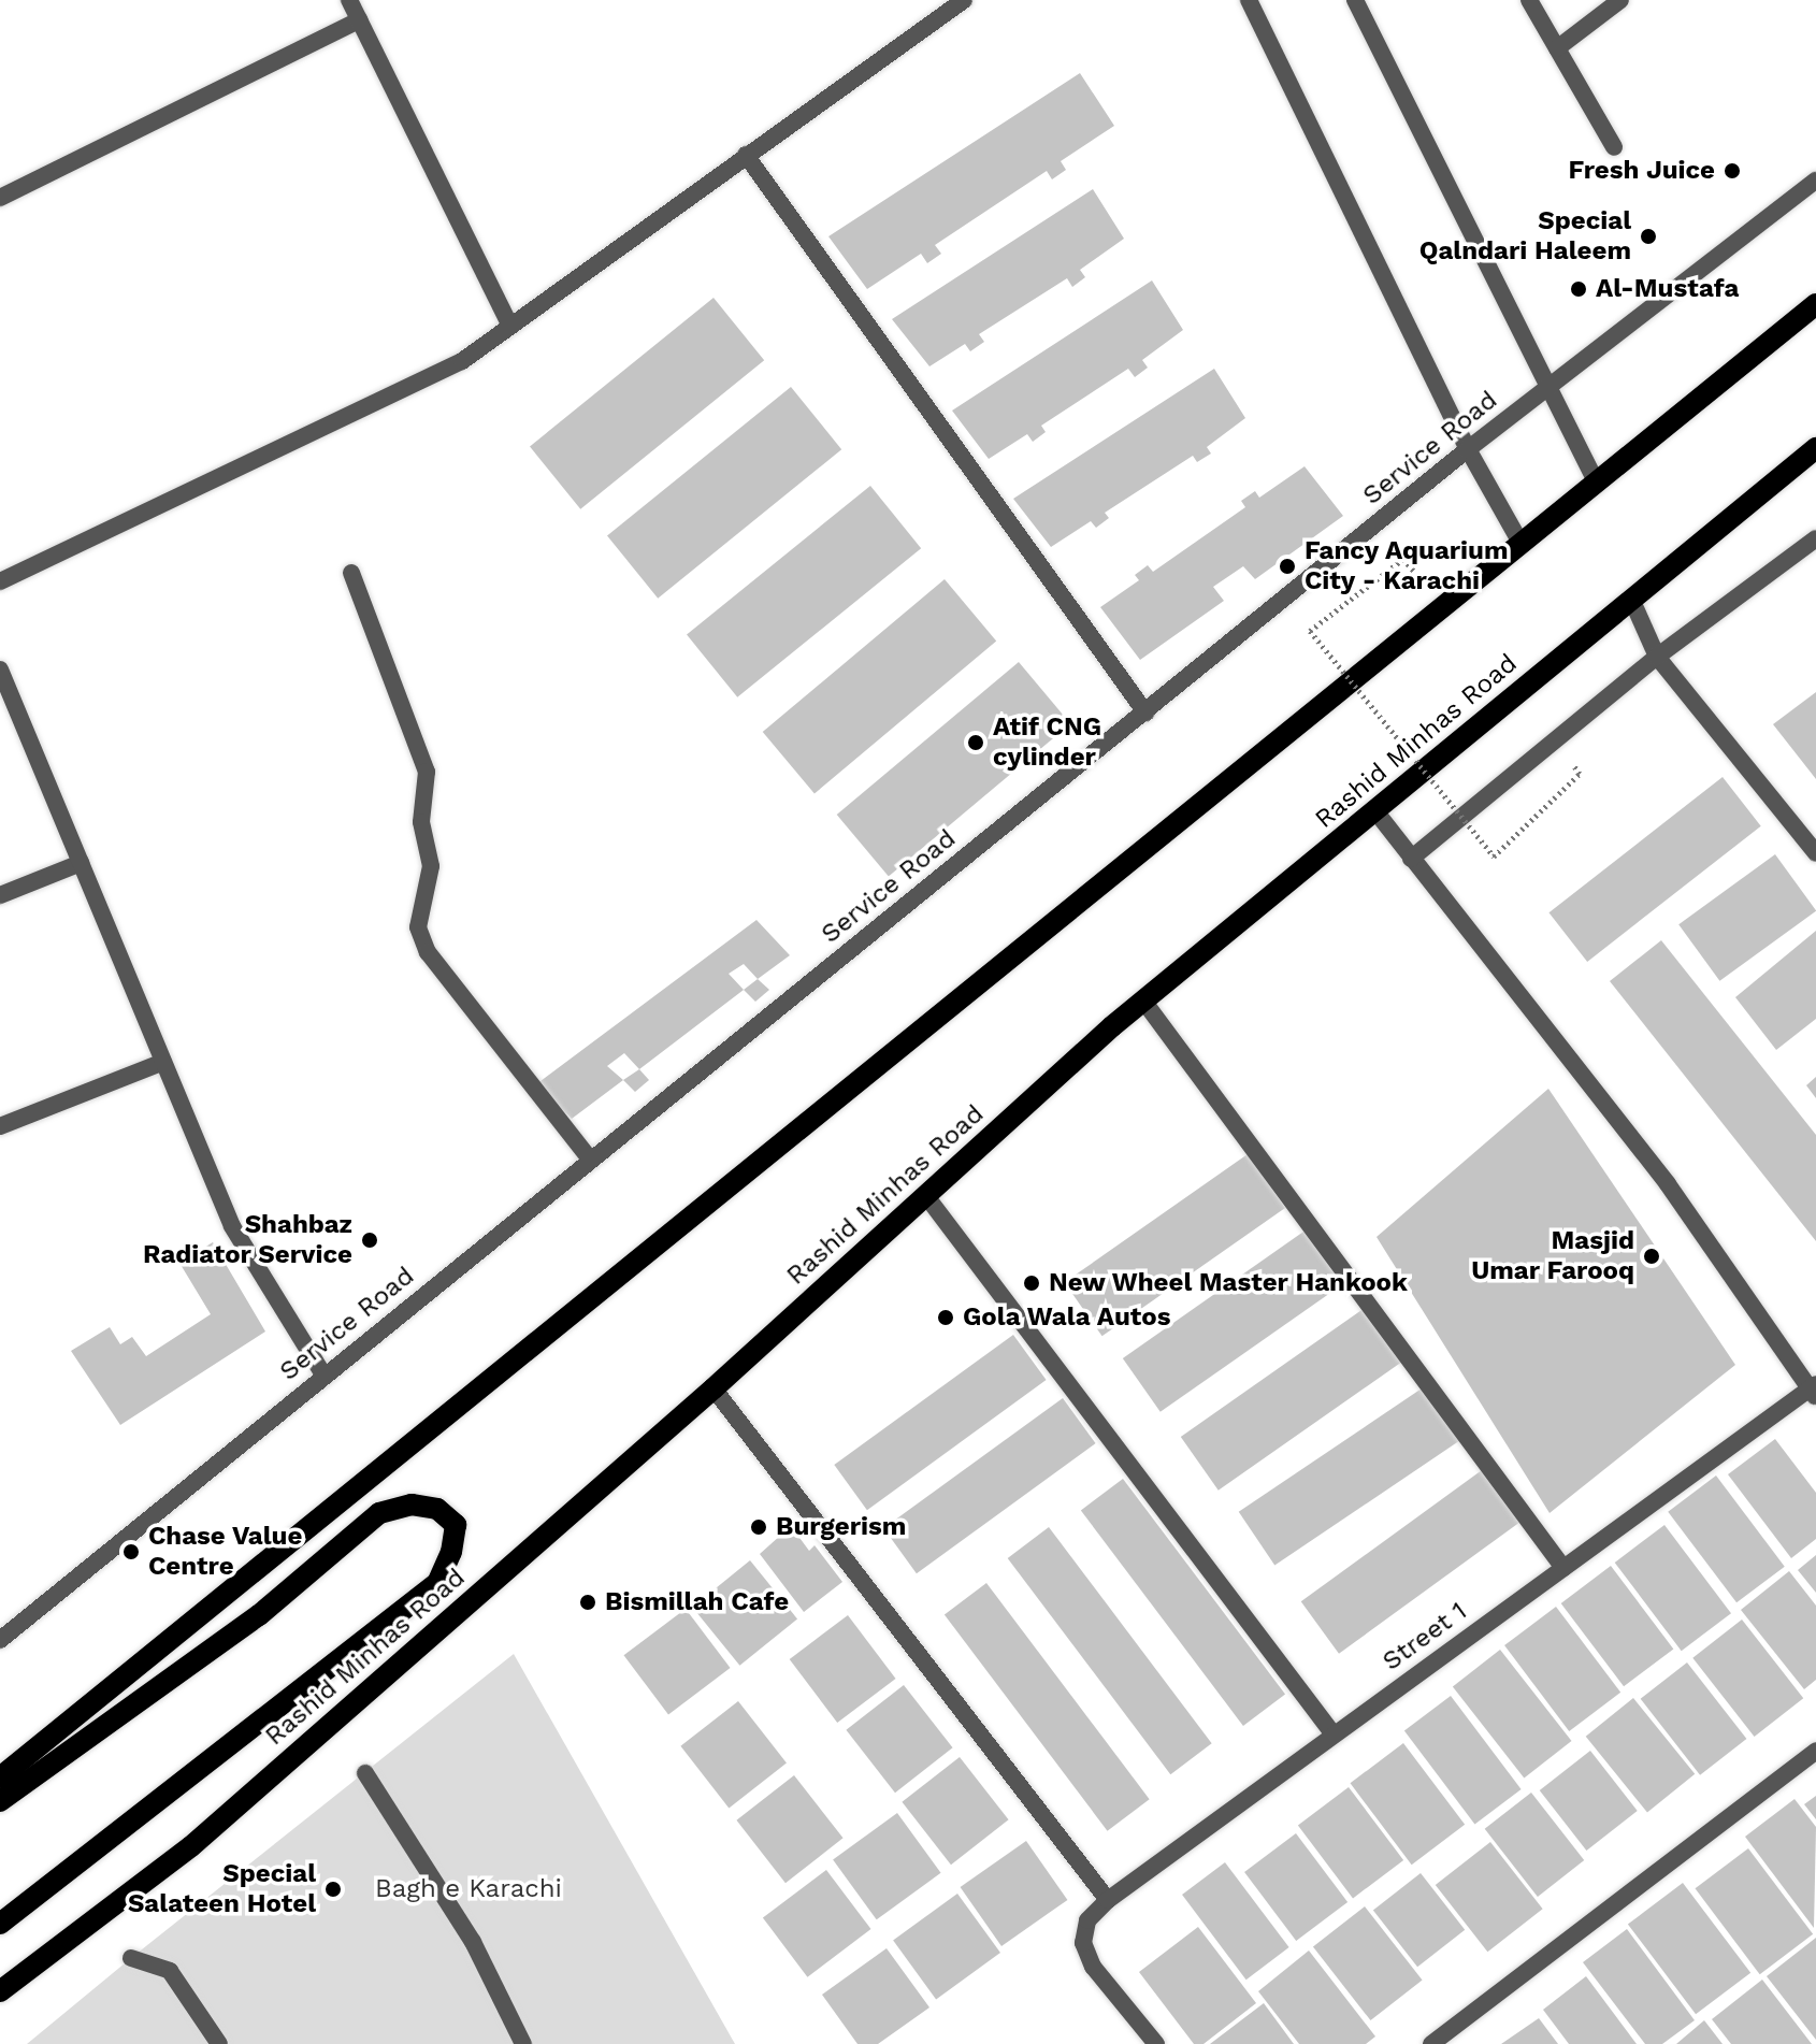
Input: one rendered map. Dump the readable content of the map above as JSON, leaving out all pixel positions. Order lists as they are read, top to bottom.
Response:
{
  "streets": {
    "main road": ["Rashid Minhas Road"],
    "street": ["Service Road", "Street 1"]
  },
  "parks": ["Bagh e Karachi"],
  "places": [
    "Fresh Juice",
    "Special Qalndari Haleem",
    "Al-Mustafa",
    "Fancy Aquarium City - Karachi",
    "Atif CNG cylinder",
    "Shahbaz Radiator Service",
    "Masjid Umar Farooq",
    "New Wheel Master Hankook",
    "Gola Wala Autos",
    "Burgerism",
    "Chase Value Centre",
    "Bismillah Cafe",
    "Special Salateen Hotel"
  ]
}
